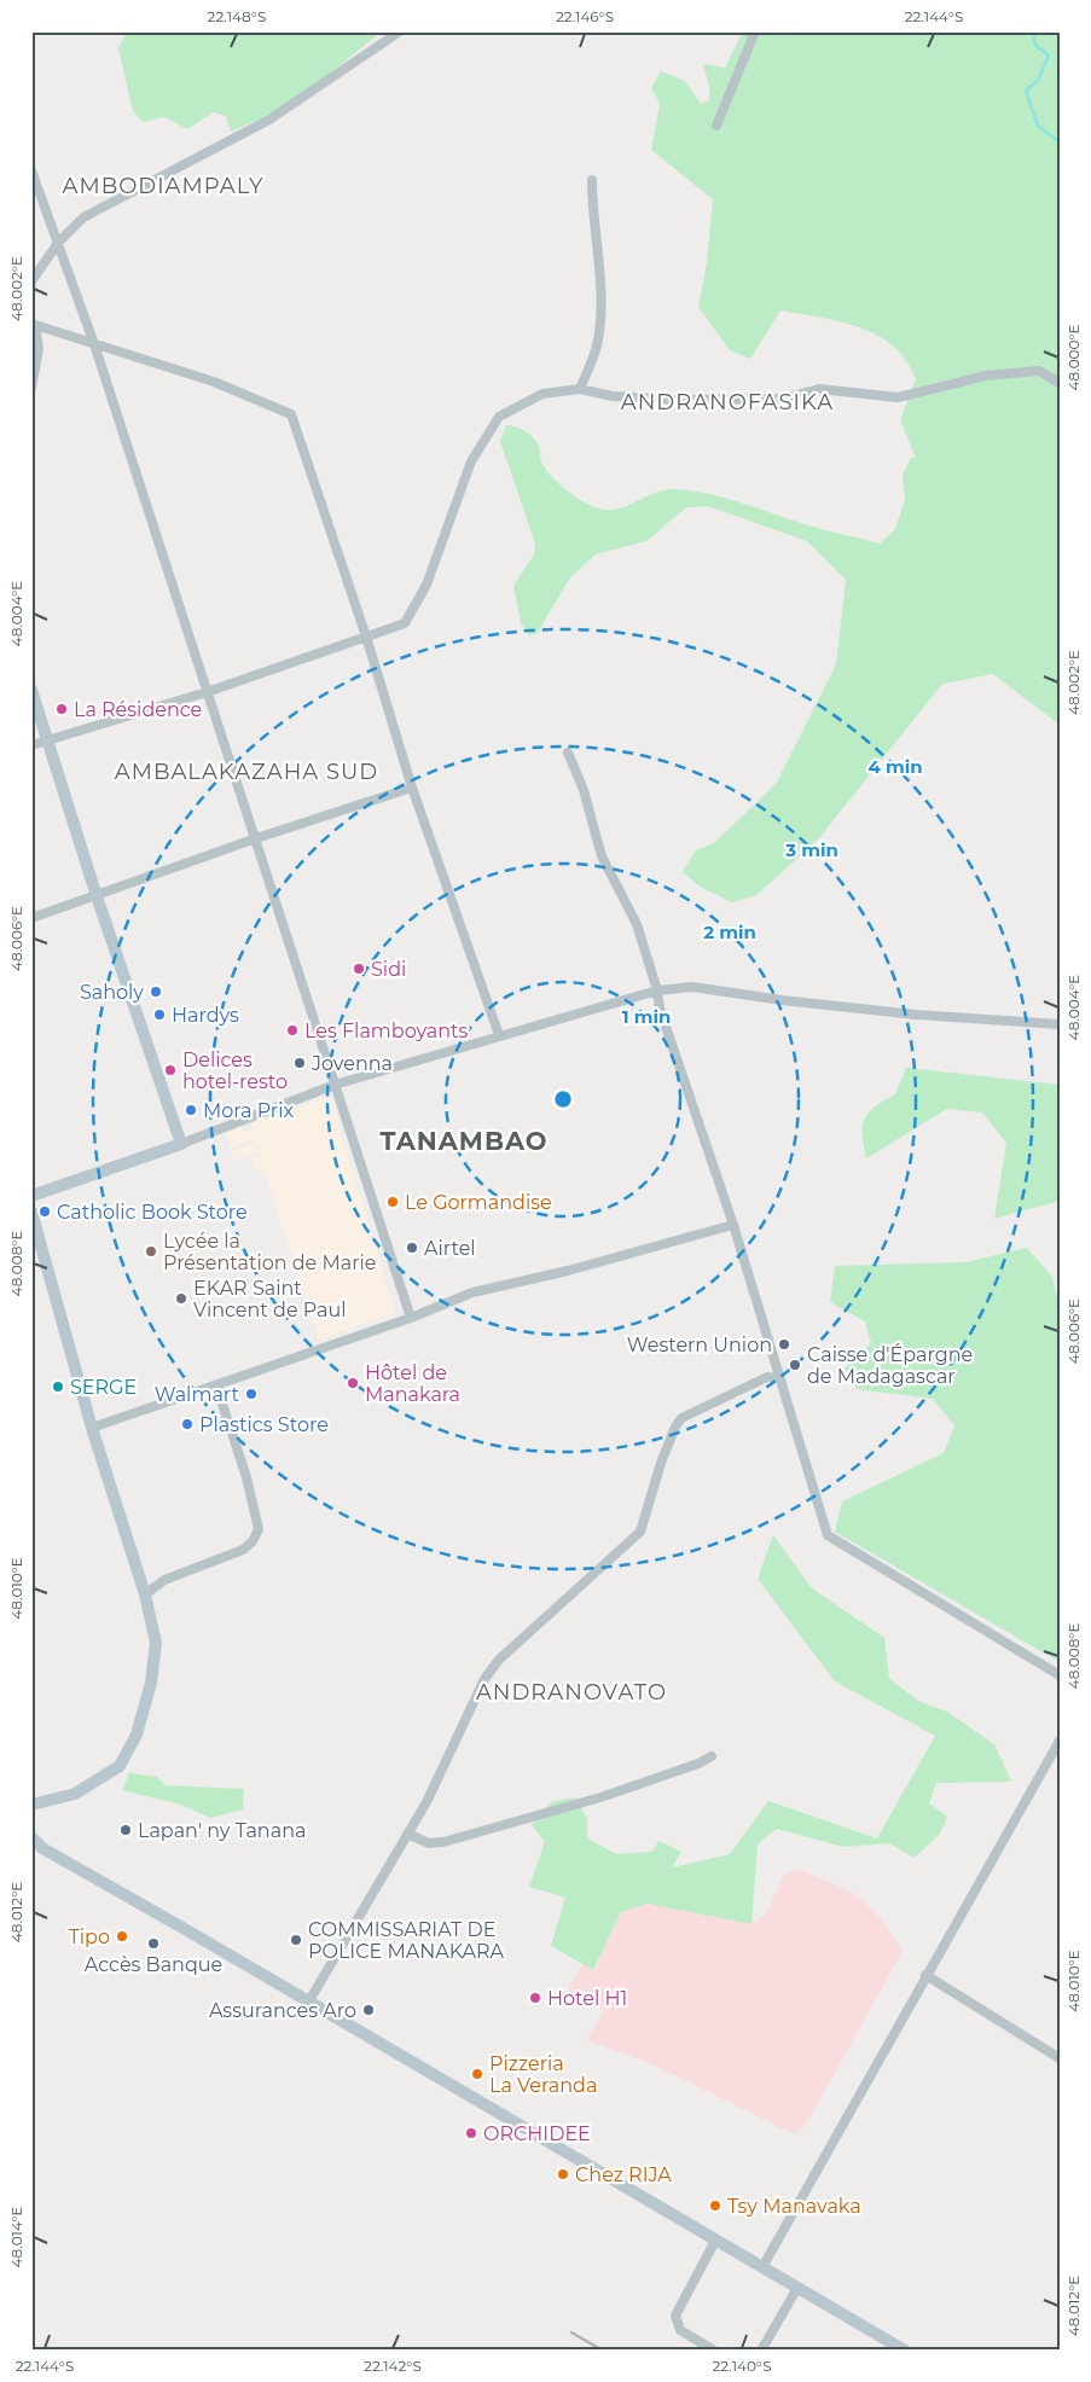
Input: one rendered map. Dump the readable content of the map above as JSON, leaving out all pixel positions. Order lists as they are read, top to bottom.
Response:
{
  "districts": [
    "AMBODIAMPALY",
    "ANDRANOFASIKA",
    "AMBALAKAZAHA SUD",
    "TANAMBAO",
    "ANDRANOVATO"
  ],
  "places": [
    "La Résidence",
    "Sidi",
    "Saholy",
    "Hardys",
    "Les Flamboyants",
    "Jovenna",
    "Delices hotel-resto",
    "Mora Prix",
    "Le Gormandise",
    "Catholic Book Store",
    "Airtel",
    "Lycée la Présentation de Marie",
    "EKAR Saint Vincent de Paul",
    "Western Union",
    "Caisse d'Épargne de Madagascar",
    "Hôtel de Manakara",
    "SERGE",
    "Walmart",
    "Plastics Store",
    "Lapan' ny Tanana",
    "Tipo",
    "COMMISSARIAT DE POLICE MANAKARA",
    "Accès Banque",
    "Hotel H1",
    "Assurances Aro",
    "Pizzeria La Veranda",
    "ORCHIDEE",
    "Chez RIJA",
    "Tsy Manavaka"
  ],
  "coordinates": [
    "22.148°S",
    "22.146°S",
    "22.144°S",
    "48.002°E",
    "48.000°E",
    "48.004°E",
    "48.006°E",
    "48.008°E",
    "48.010°E",
    "48.012°E",
    "48.014°E",
    "22.142°S",
    "22.140°S"
  ],
  "rings": [
    "4 min",
    "3 min",
    "2 min",
    "1 min"
  ]
}
